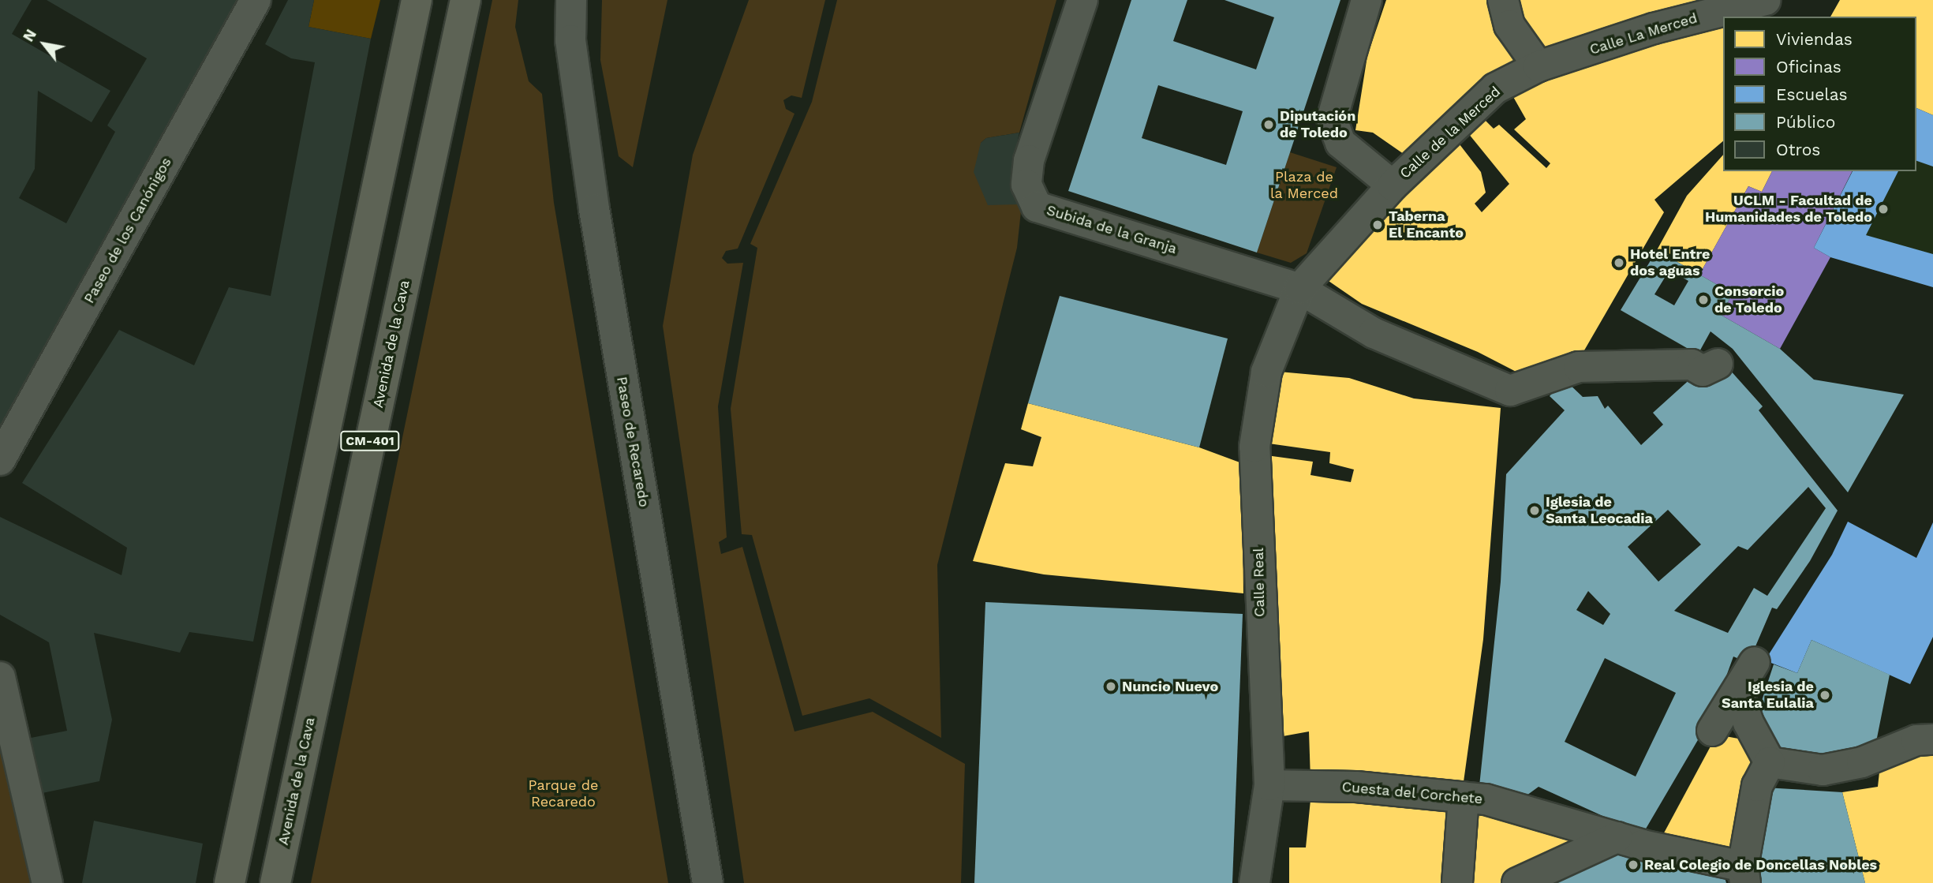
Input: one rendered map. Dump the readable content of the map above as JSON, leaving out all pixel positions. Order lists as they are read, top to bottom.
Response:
{
  "streets": {
    "main road": ["Avenida de la Cava", "CM-401"],
    "street": [
      "Calle La Merced",
      "Calle de la Merced",
      "Subida de la Granja",
      "Paseo de los Canónigos",
      "Paseo de Recaredo",
      "Calle Real",
      "Cuesta del Corchete"
    ]
  },
  "crossings": [
    ["Calle La Merced", "Calle de la Merced"],
    ["Subida de la Granja", "Calle Real"],
    ["Calle Real", "Cuesta del Corchete"]
  ],
  "parks": ["Plaza de la Merced", "Parque de Recaredo"],
  "places": [
    "Diputación de Toledo",
    "UCLM - Facultad de Humanidades de Toledo",
    "Taberna El Encanto",
    "Hotel Entre dos aguas",
    "Consorcio de Toledo",
    "Iglesia de Santa Leocadia",
    "Nuncio Nuevo",
    "Iglesia de Santa Eulalia",
    "Real Colegio de Doncellas Nobles"
  ],
  "legend": [
    "Viviendas",
    "Oficinas",
    "Escuelas",
    "Público",
    "Otros"
  ],
  "north": "top left"
}
